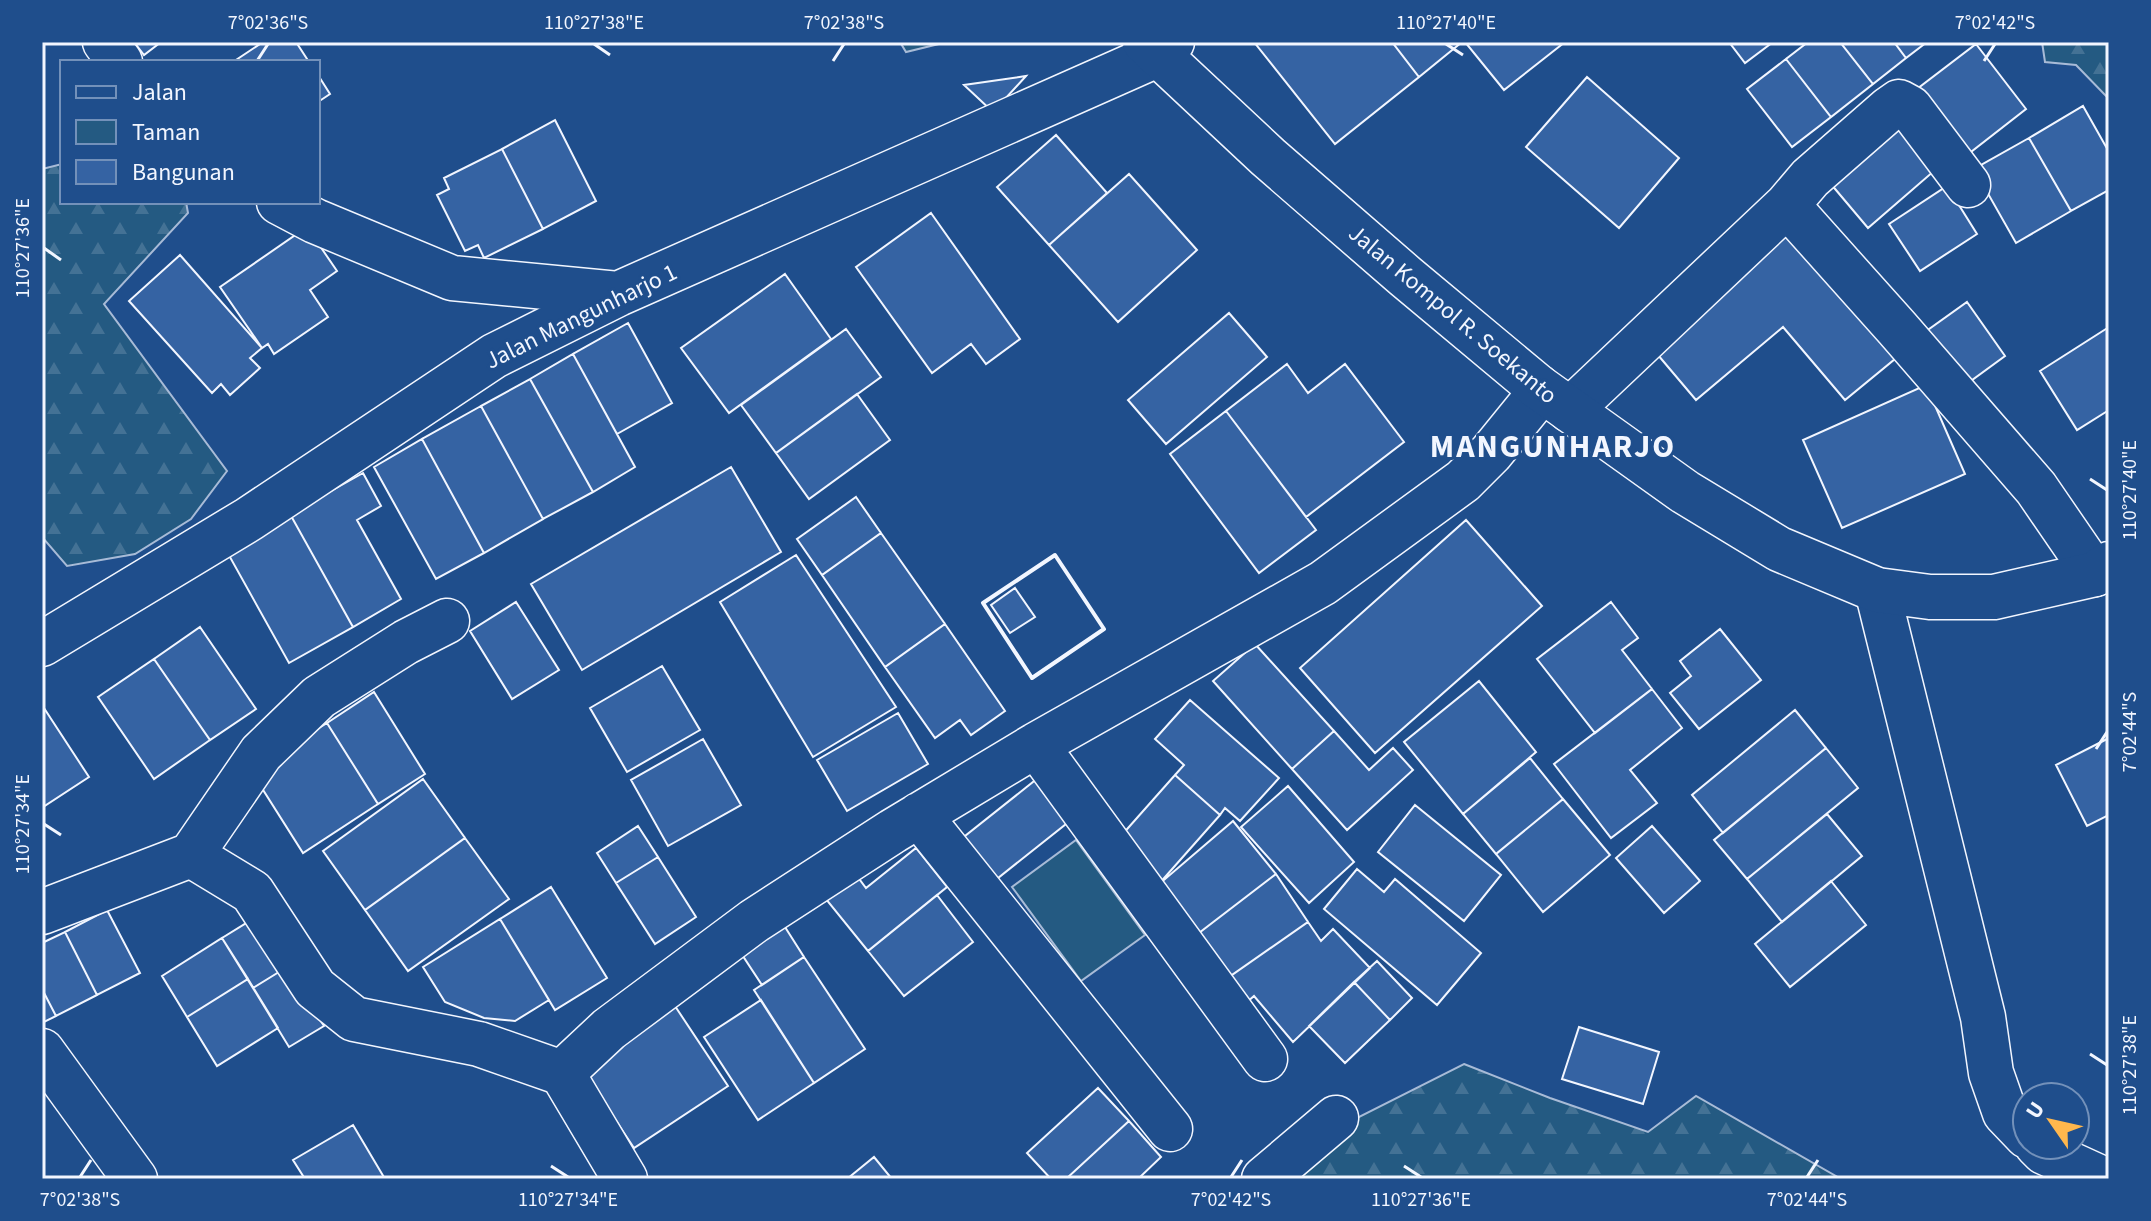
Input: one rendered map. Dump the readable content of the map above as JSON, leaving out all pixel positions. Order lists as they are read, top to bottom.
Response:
{
  "streets": {
    "street": ["Jalan Kompol R. Soekanto", "Jalan Mangunharjo 1"]
  },
  "crossings": [
    ["Jalan Kompol R. Soekanto", "Jalan Mangunharjo 1"]
  ],
  "districts": ["MANGUNHARJO"],
  "legend": ["Jalan", "Taman", "Bangunan"],
  "north": "top left",
  "coordinates": [
    "7°02'36\"S",
    "110°27'38\"E",
    "7°02'38\"S",
    "110°27'40\"E",
    "7°02'42\"S",
    "110°27'36\"E",
    "7°02'44\"S",
    "110°27'34\"E"
  ]
}
